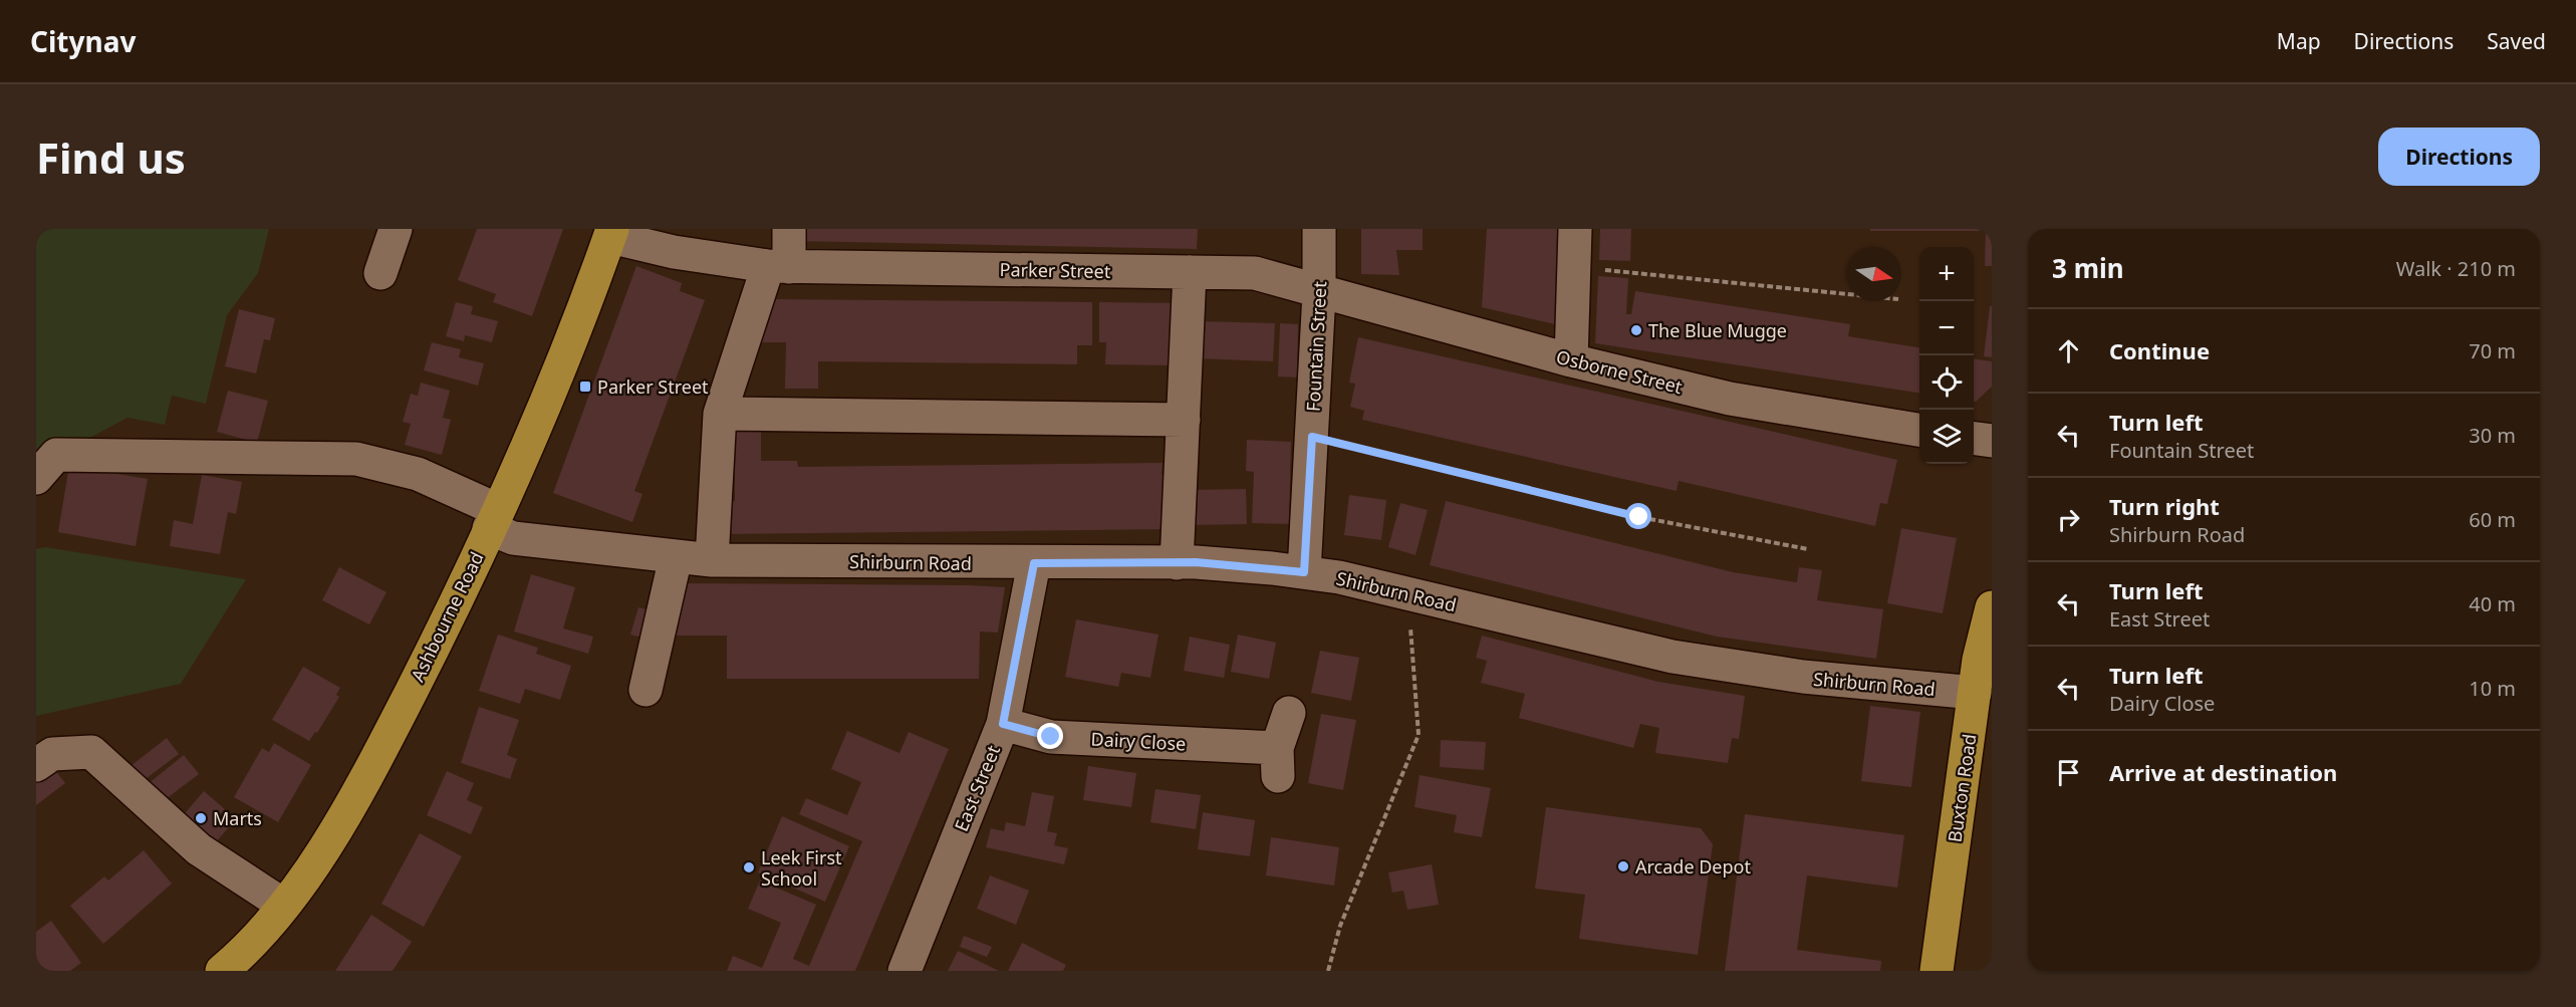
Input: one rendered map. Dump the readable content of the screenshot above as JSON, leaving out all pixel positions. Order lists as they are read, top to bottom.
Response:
{
  "streets": {
    "highway": ["Ashbourne Road", "Buxton Road"],
    "street": [
      "Parker Street",
      "Fountain Street",
      "Osborne Street",
      "Shirburn Road",
      "Dairy Close",
      "East Street"
    ]
  },
  "crossings": [
    ["Parker Street", "Fountain Street"],
    ["Parker Street", "Osborne Street"],
    ["Parker Street", "Ashbourne Road"],
    ["Fountain Street", "Osborne Street"],
    ["Fountain Street", "Shirburn Road"],
    ["Shirburn Road", "Ashbourne Road"],
    ["Shirburn Road", "East Street"],
    ["Shirburn Road", "Buxton Road"],
    ["Dairy Close", "East Street"]
  ],
  "places": {
    "other": [
      "The Blue Mugge",
      "Marts",
      "Arcade Depot",
      "Leek First School"
    ],
    "transit": ["Parker Street"]
  },
  "north": "right",
  "page": {
    "header": "Citynav",
    "nav": ["Map", "Directions", "Saved"],
    "buttons": "Directions",
    "title": "Find us",
    "heading": ["3 min", "Walk · 210 m"],
    "map_buttons": ["+", "−"],
    "list": [
      ["Continue", "70 m"],
      ["Turn left", "Fountain Street", "30 m"],
      ["Turn right", "Shirburn Road", "60 m"],
      ["Turn left", "East Street", "40 m"],
      ["Turn left", "Dairy Close", "10 m"],
      "Arrive at destination"
    ]
  }
}
